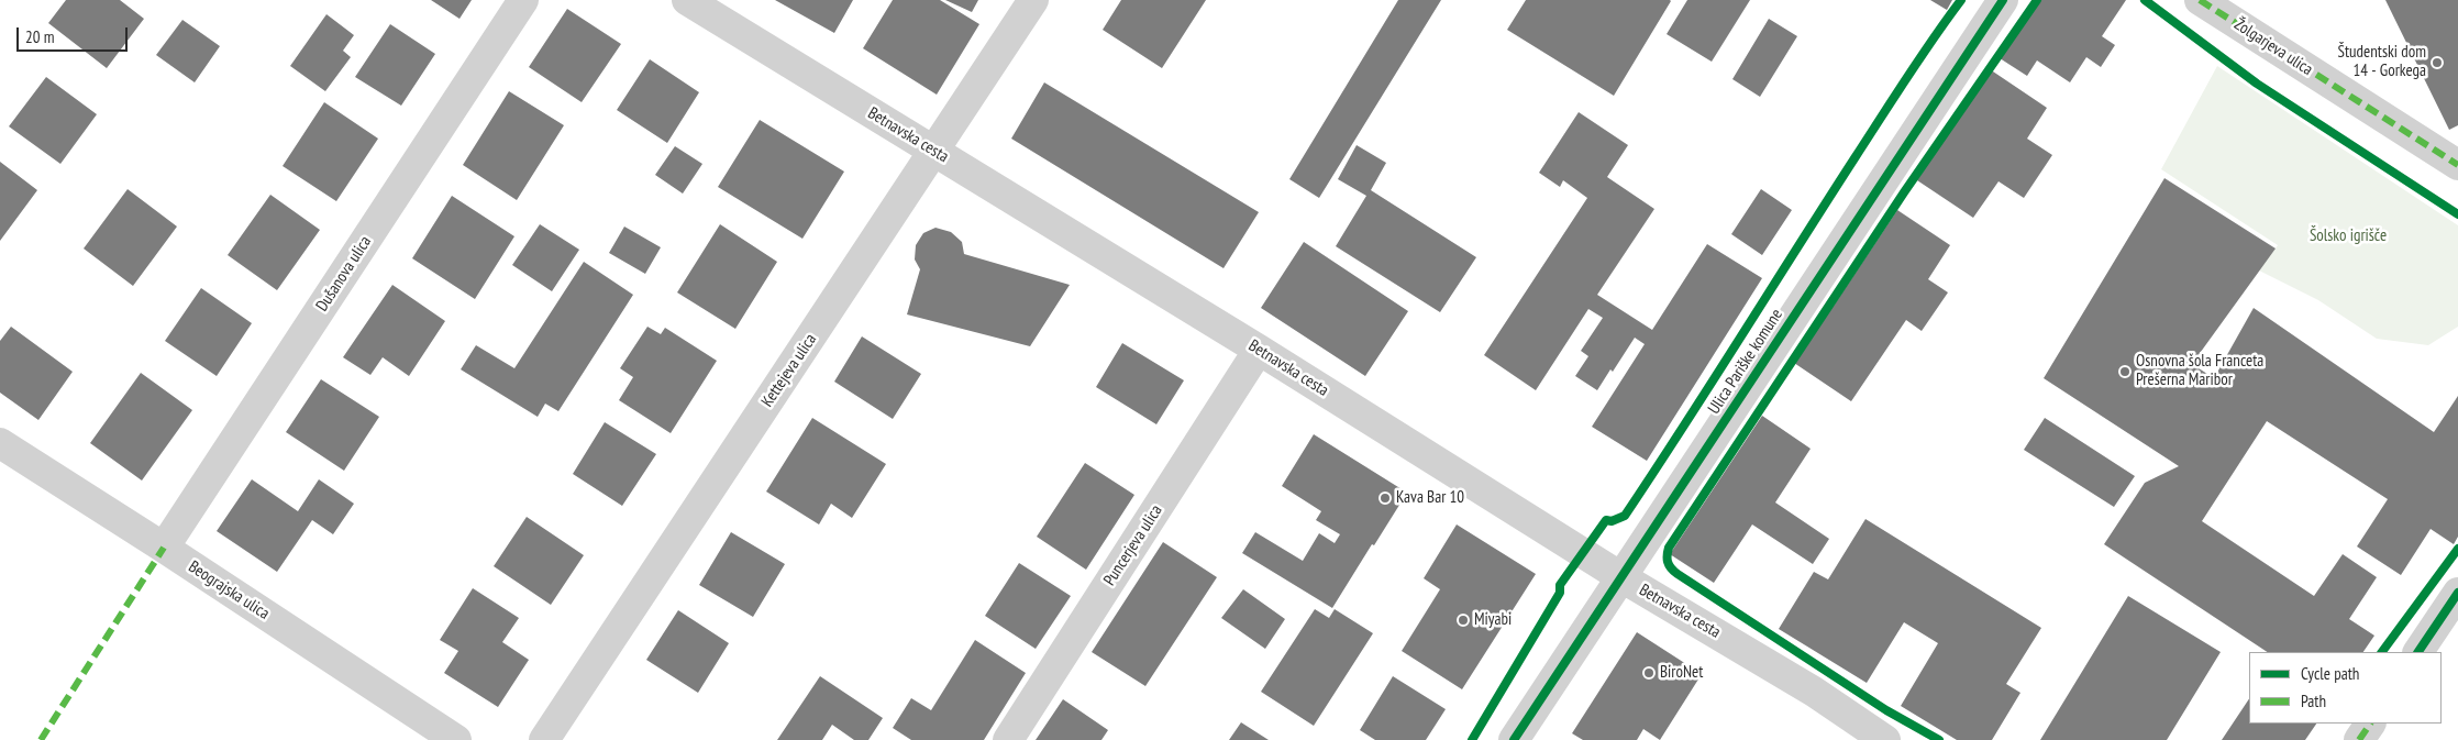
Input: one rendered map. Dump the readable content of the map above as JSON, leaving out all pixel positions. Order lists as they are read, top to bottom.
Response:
{
  "streets": {
    "street": [
      "Žolgarjeva ulica",
      "Betnavska cesta",
      "Dušanova ulica",
      "Ulica Pariške komune",
      "Kettejeva ulica",
      "Puncerjeva ulica",
      "Beograjska ulica"
    ]
  },
  "crossings": [
    ["Betnavska cesta", "Ulica Pariške komune"],
    ["Betnavska cesta", "Kettejeva ulica"],
    ["Betnavska cesta", "Puncerjeva ulica"],
    ["Dušanova ulica", "Beograjska ulica"]
  ],
  "parks": ["Šolsko igrišče"],
  "places": [
    "Študentski dom 14 - Gorkega",
    "Osnovna šola Franceta Prešerna Maribor",
    "Kava Bar 10",
    "Miyabi",
    "BiroNet"
  ],
  "legend": ["Cycle path", "Path"],
  "scale_bar": "20 m"
}
